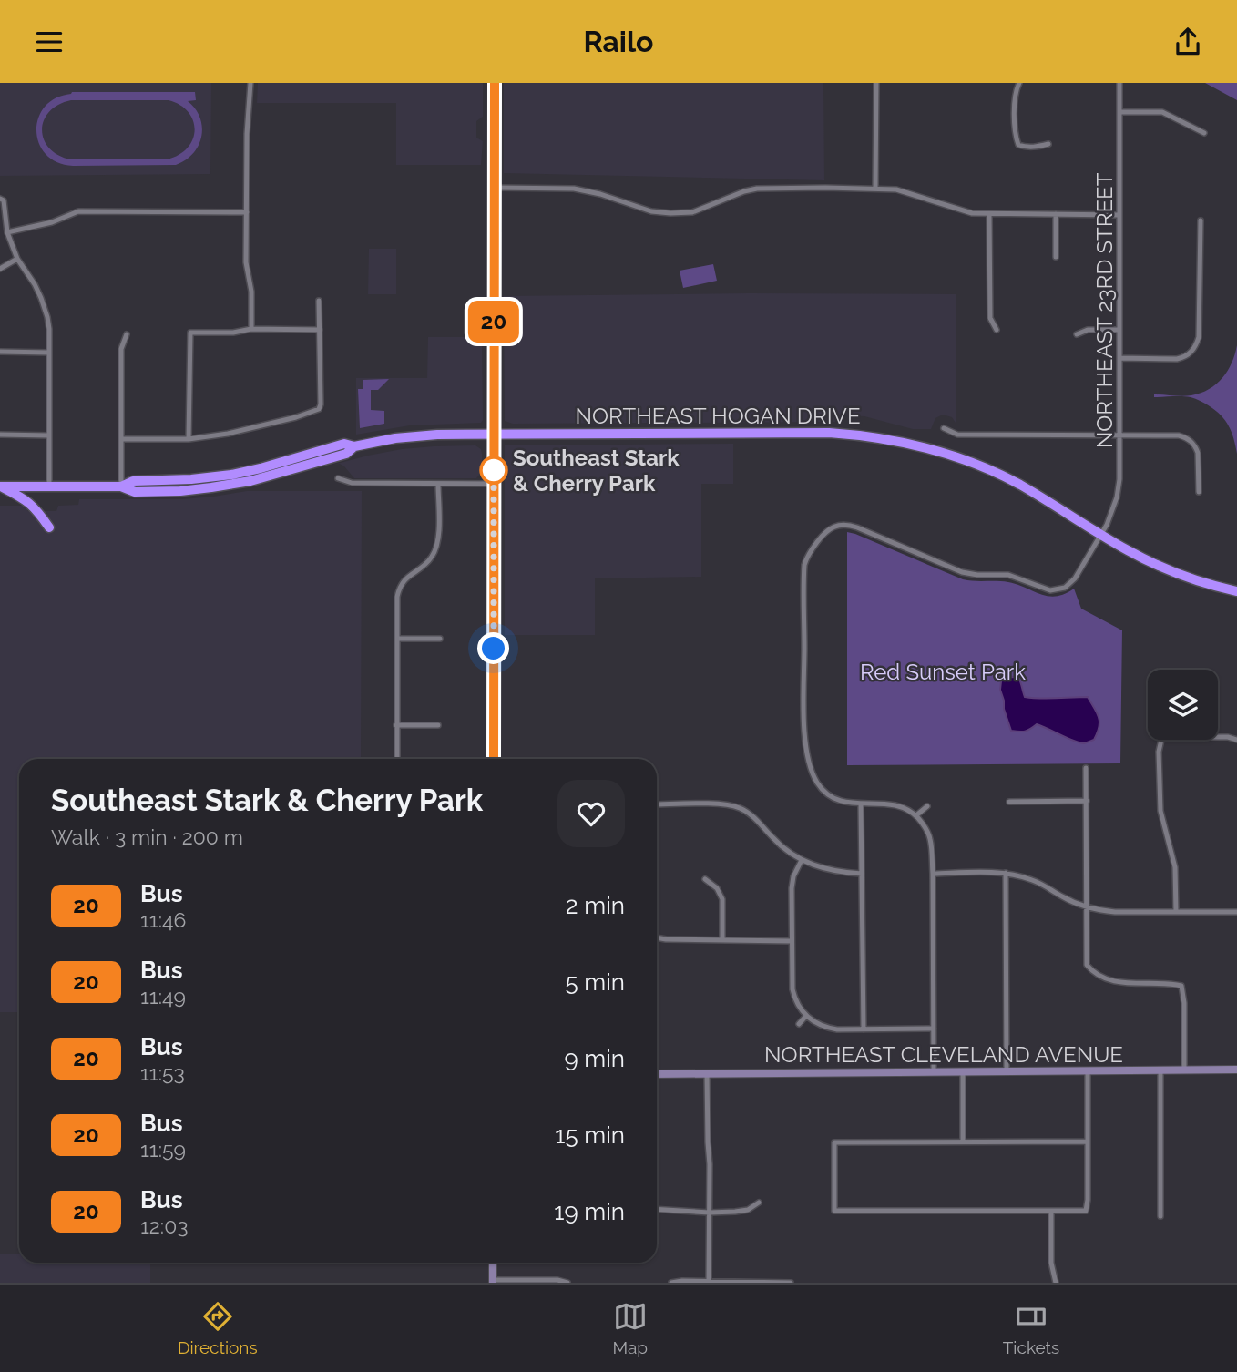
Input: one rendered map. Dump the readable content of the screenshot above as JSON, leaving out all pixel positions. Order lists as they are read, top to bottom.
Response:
{
  "streets": {
    "highway": ["NORTHEAST HOGAN DRIVE"],
    "main road": ["NORTHEAST CLEVELAND AVENUE"],
    "street": ["NORTHEAST 23RD STREET"]
  },
  "crossings": [
    ["NORTHEAST 23RD STREET", "NORTHEAST HOGAN DRIVE"]
  ],
  "parks": ["Red Sunset Park"],
  "places": ["Southeast Stark & Cherry Park"],
  "lines": ["bus line 20"],
  "page": {
    "header": "Railo",
    "on_map": "20",
    "heading": ["Southeast Stark & Cherry Park", "Walk · 3 min · 200 m"],
    "list": [
      {
        "mark": "20",
        "name": "Bus",
        "note": "11:46",
        "value": "2 min"
      },
      {
        "mark": "20",
        "name": "Bus",
        "note": "11:49",
        "value": "5 min"
      },
      {
        "mark": "20",
        "name": "Bus",
        "note": "11:53",
        "value": "9 min"
      },
      {
        "mark": "20",
        "name": "Bus",
        "note": "11:59",
        "value": "15 min"
      },
      {
        "mark": "20",
        "name": "Bus",
        "note": "12:03",
        "value": "19 min"
      }
    ],
    "tabs": ["Directions", "Map", "Tickets"]
  }
}
